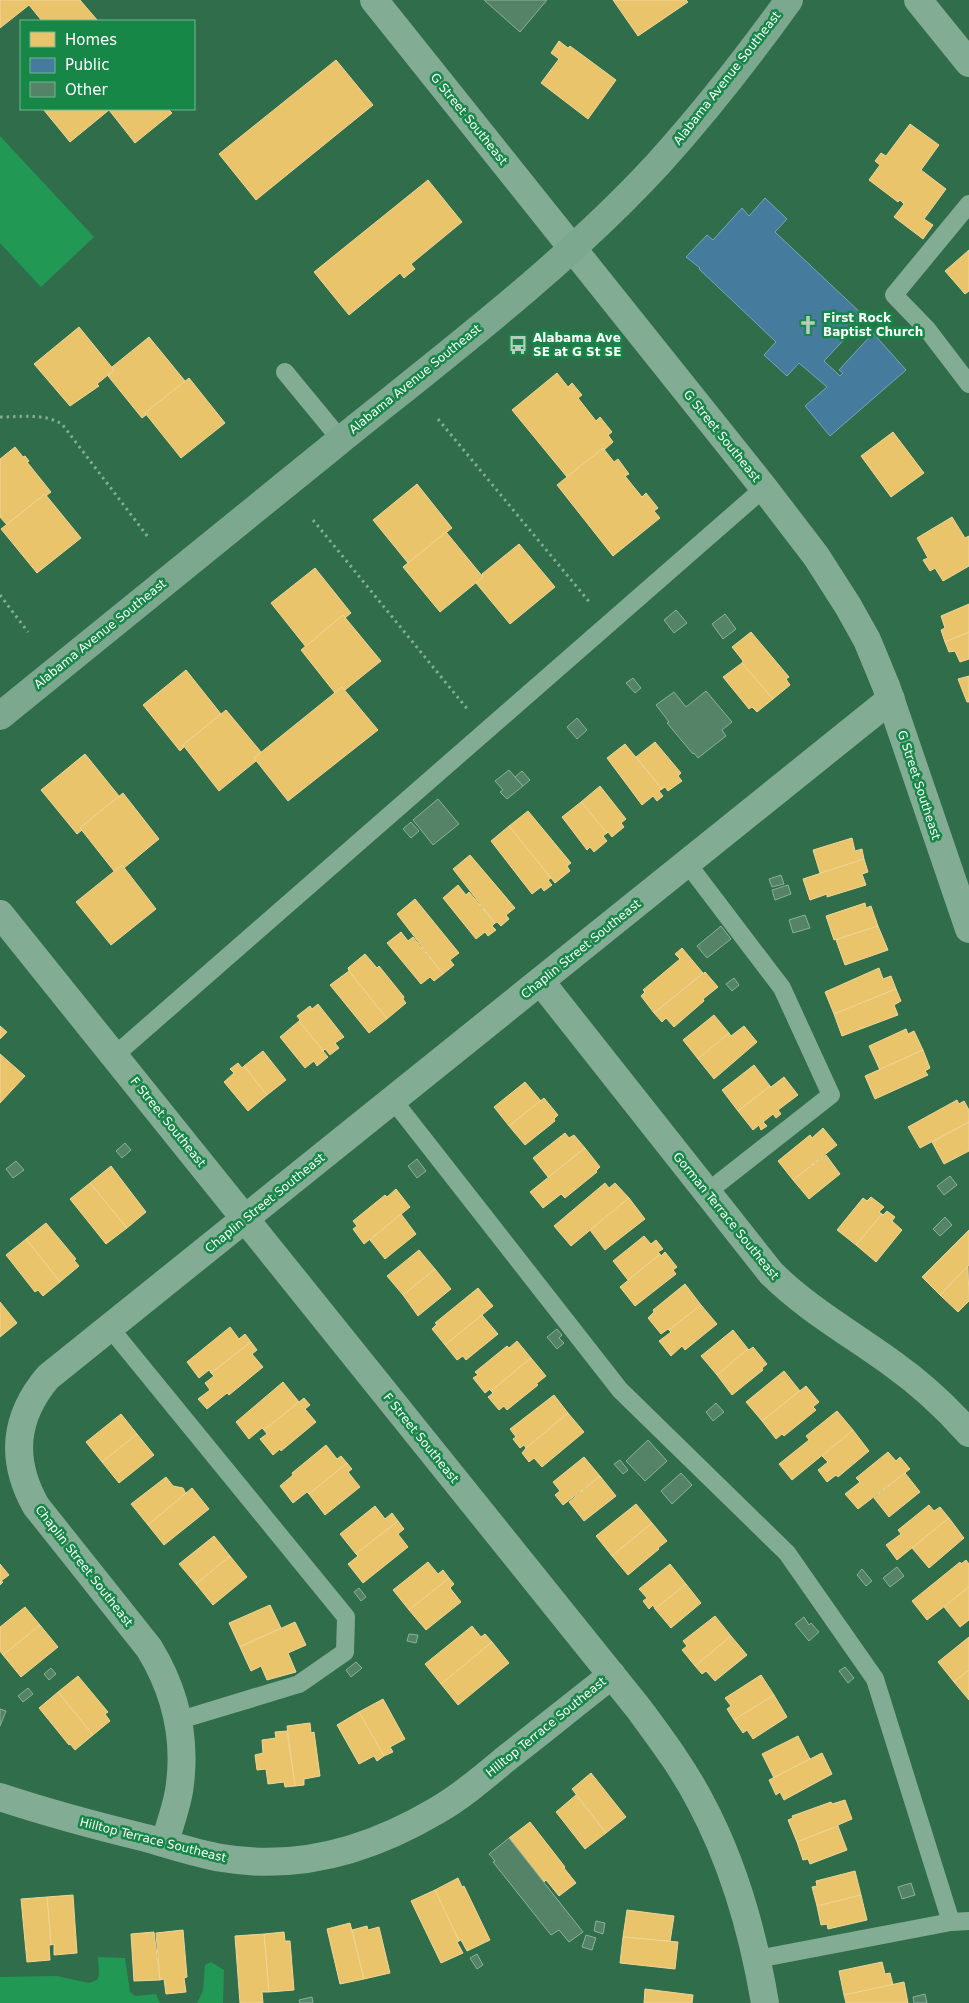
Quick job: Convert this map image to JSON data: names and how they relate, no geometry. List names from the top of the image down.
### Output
{
  "streets": {
    "street": [
      "Alabama Avenue Southeast",
      "G Street Southeast",
      "Chaplin Street Southeast",
      "F Street Southeast",
      "Gorman Terrace Southeast",
      "Hilltop Terrace Southeast"
    ]
  },
  "crossings": [
    ["Alabama Avenue Southeast", "G Street Southeast"],
    ["G Street Southeast", "Chaplin Street Southeast"],
    ["Chaplin Street Southeast", "F Street Southeast"],
    ["Chaplin Street Southeast", "Gorman Terrace Southeast"],
    ["Chaplin Street Southeast", "Hilltop Terrace Southeast"],
    ["F Street Southeast", "Hilltop Terrace Southeast"]
  ],
  "places": {
    "church": ["First Rock Baptist Church"],
    "bus stop": ["Alabama Ave SE at G St SE"]
  },
  "legend": ["Homes", "Public", "Other"]
}
